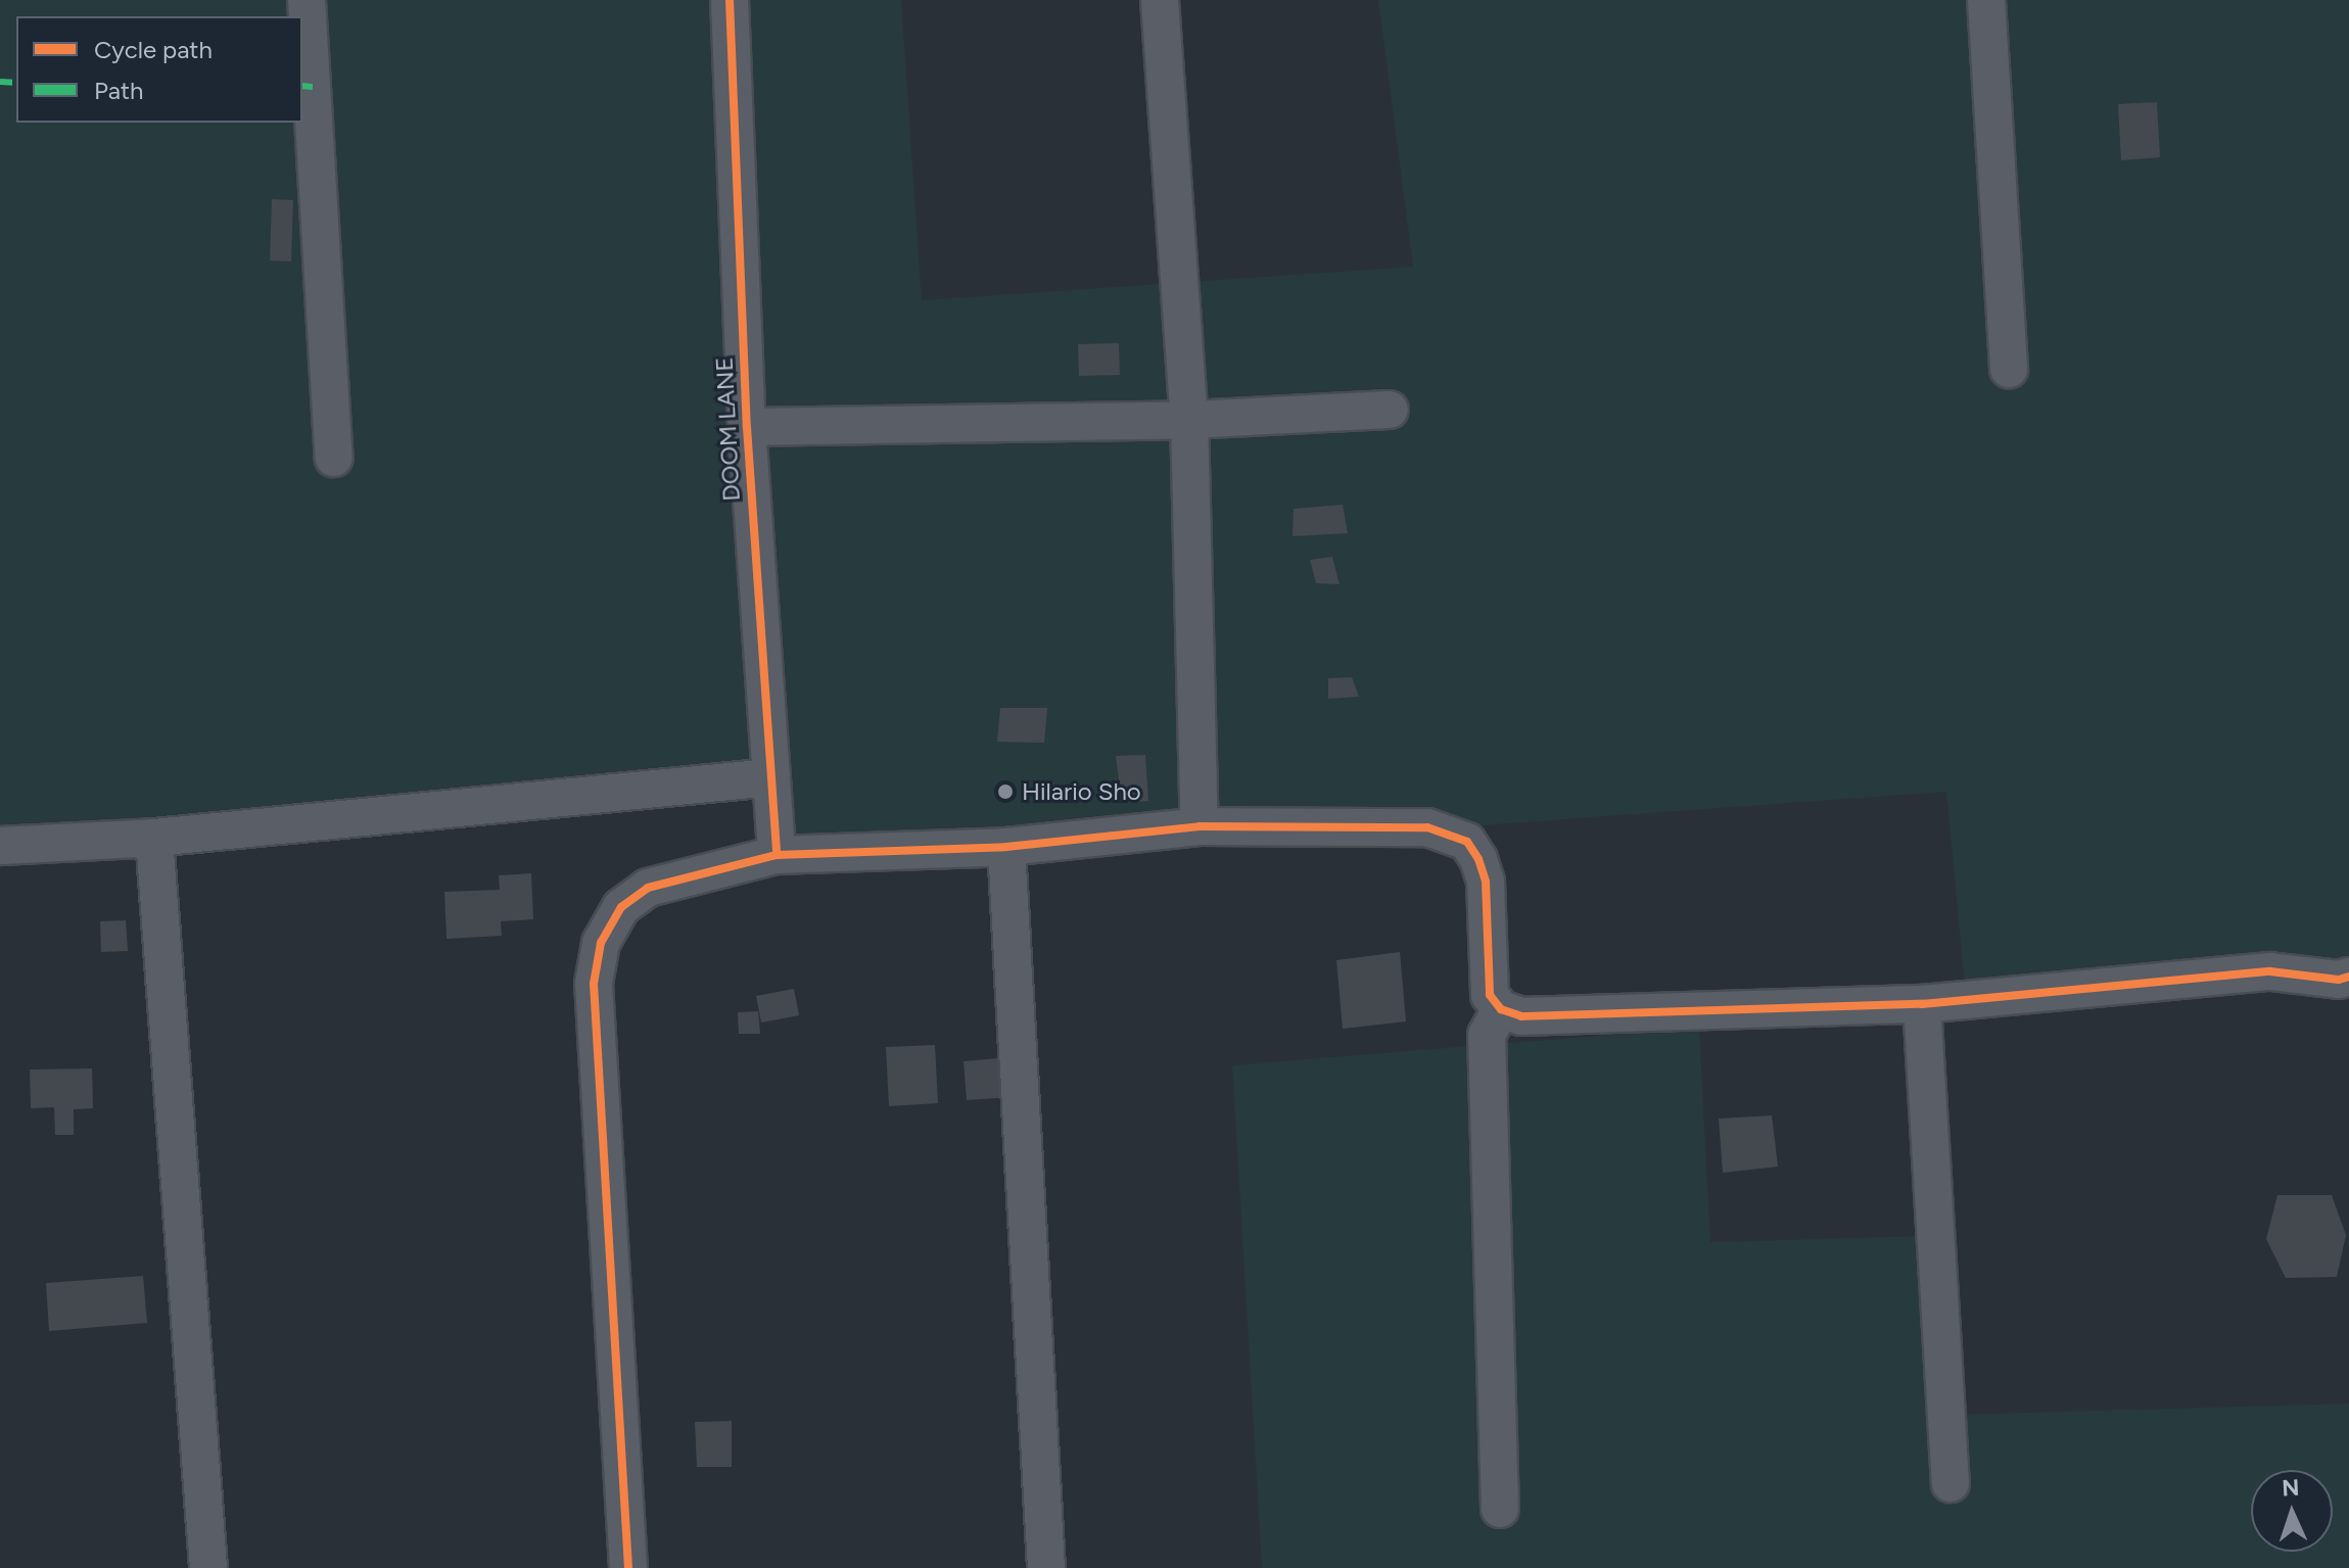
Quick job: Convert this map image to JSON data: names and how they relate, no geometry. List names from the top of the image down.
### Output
{
  "streets": {
    "street": ["DOOM LANE"]
  },
  "places": ["Hilario Sho"],
  "legend": ["Cycle path", "Path"],
  "north": "top"
}
